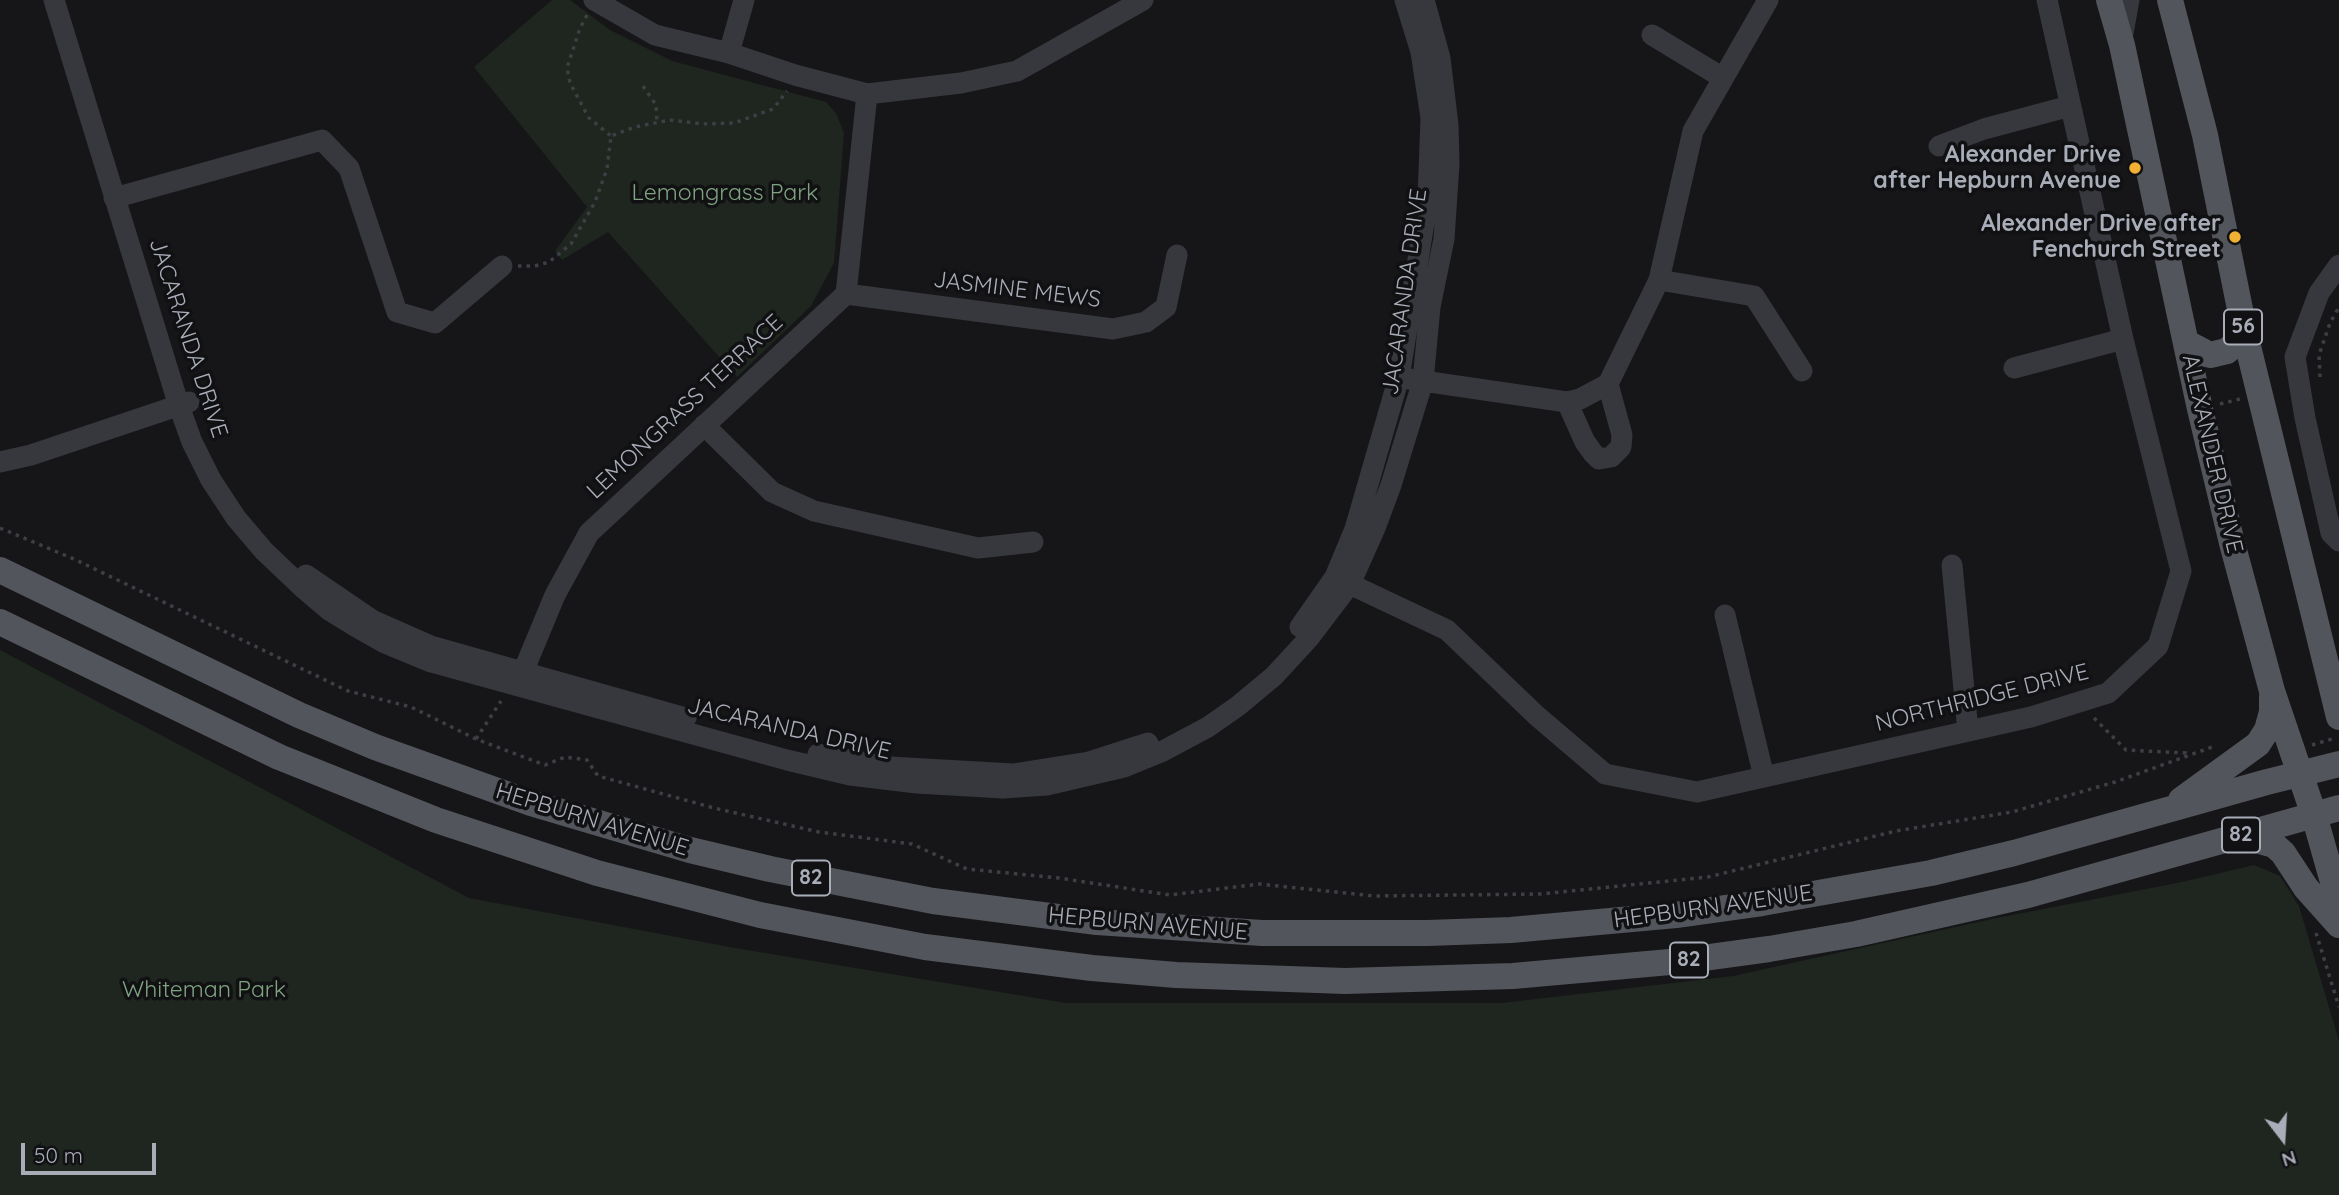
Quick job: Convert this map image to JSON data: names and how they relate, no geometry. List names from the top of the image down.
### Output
{
  "streets": {
    "main road": [
      "56",
      "ALEXANDER DRIVE",
      "HEPBURN AVENUE",
      "82"
    ],
    "street": [
      "JASMINE MEWS",
      "JACARANDA DRIVE",
      "LEMONGRASS TERRACE",
      "NORTHRIDGE DRIVE"
    ]
  },
  "crossings": [
    ["JASMINE MEWS", "LEMONGRASS TERRACE"],
    ["JACARANDA DRIVE", "LEMONGRASS TERRACE"],
    ["JACARANDA DRIVE", "NORTHRIDGE DRIVE"],
    ["ALEXANDER DRIVE", "HEPBURN AVENUE"]
  ],
  "parks": ["Lemongrass Park", "Whiteman Park"],
  "places": ["Alexander Drive after Hepburn Avenue", "Alexander Drive after Fenchurch Street"],
  "scale_bar": "50 m",
  "north": "bottom"
}
